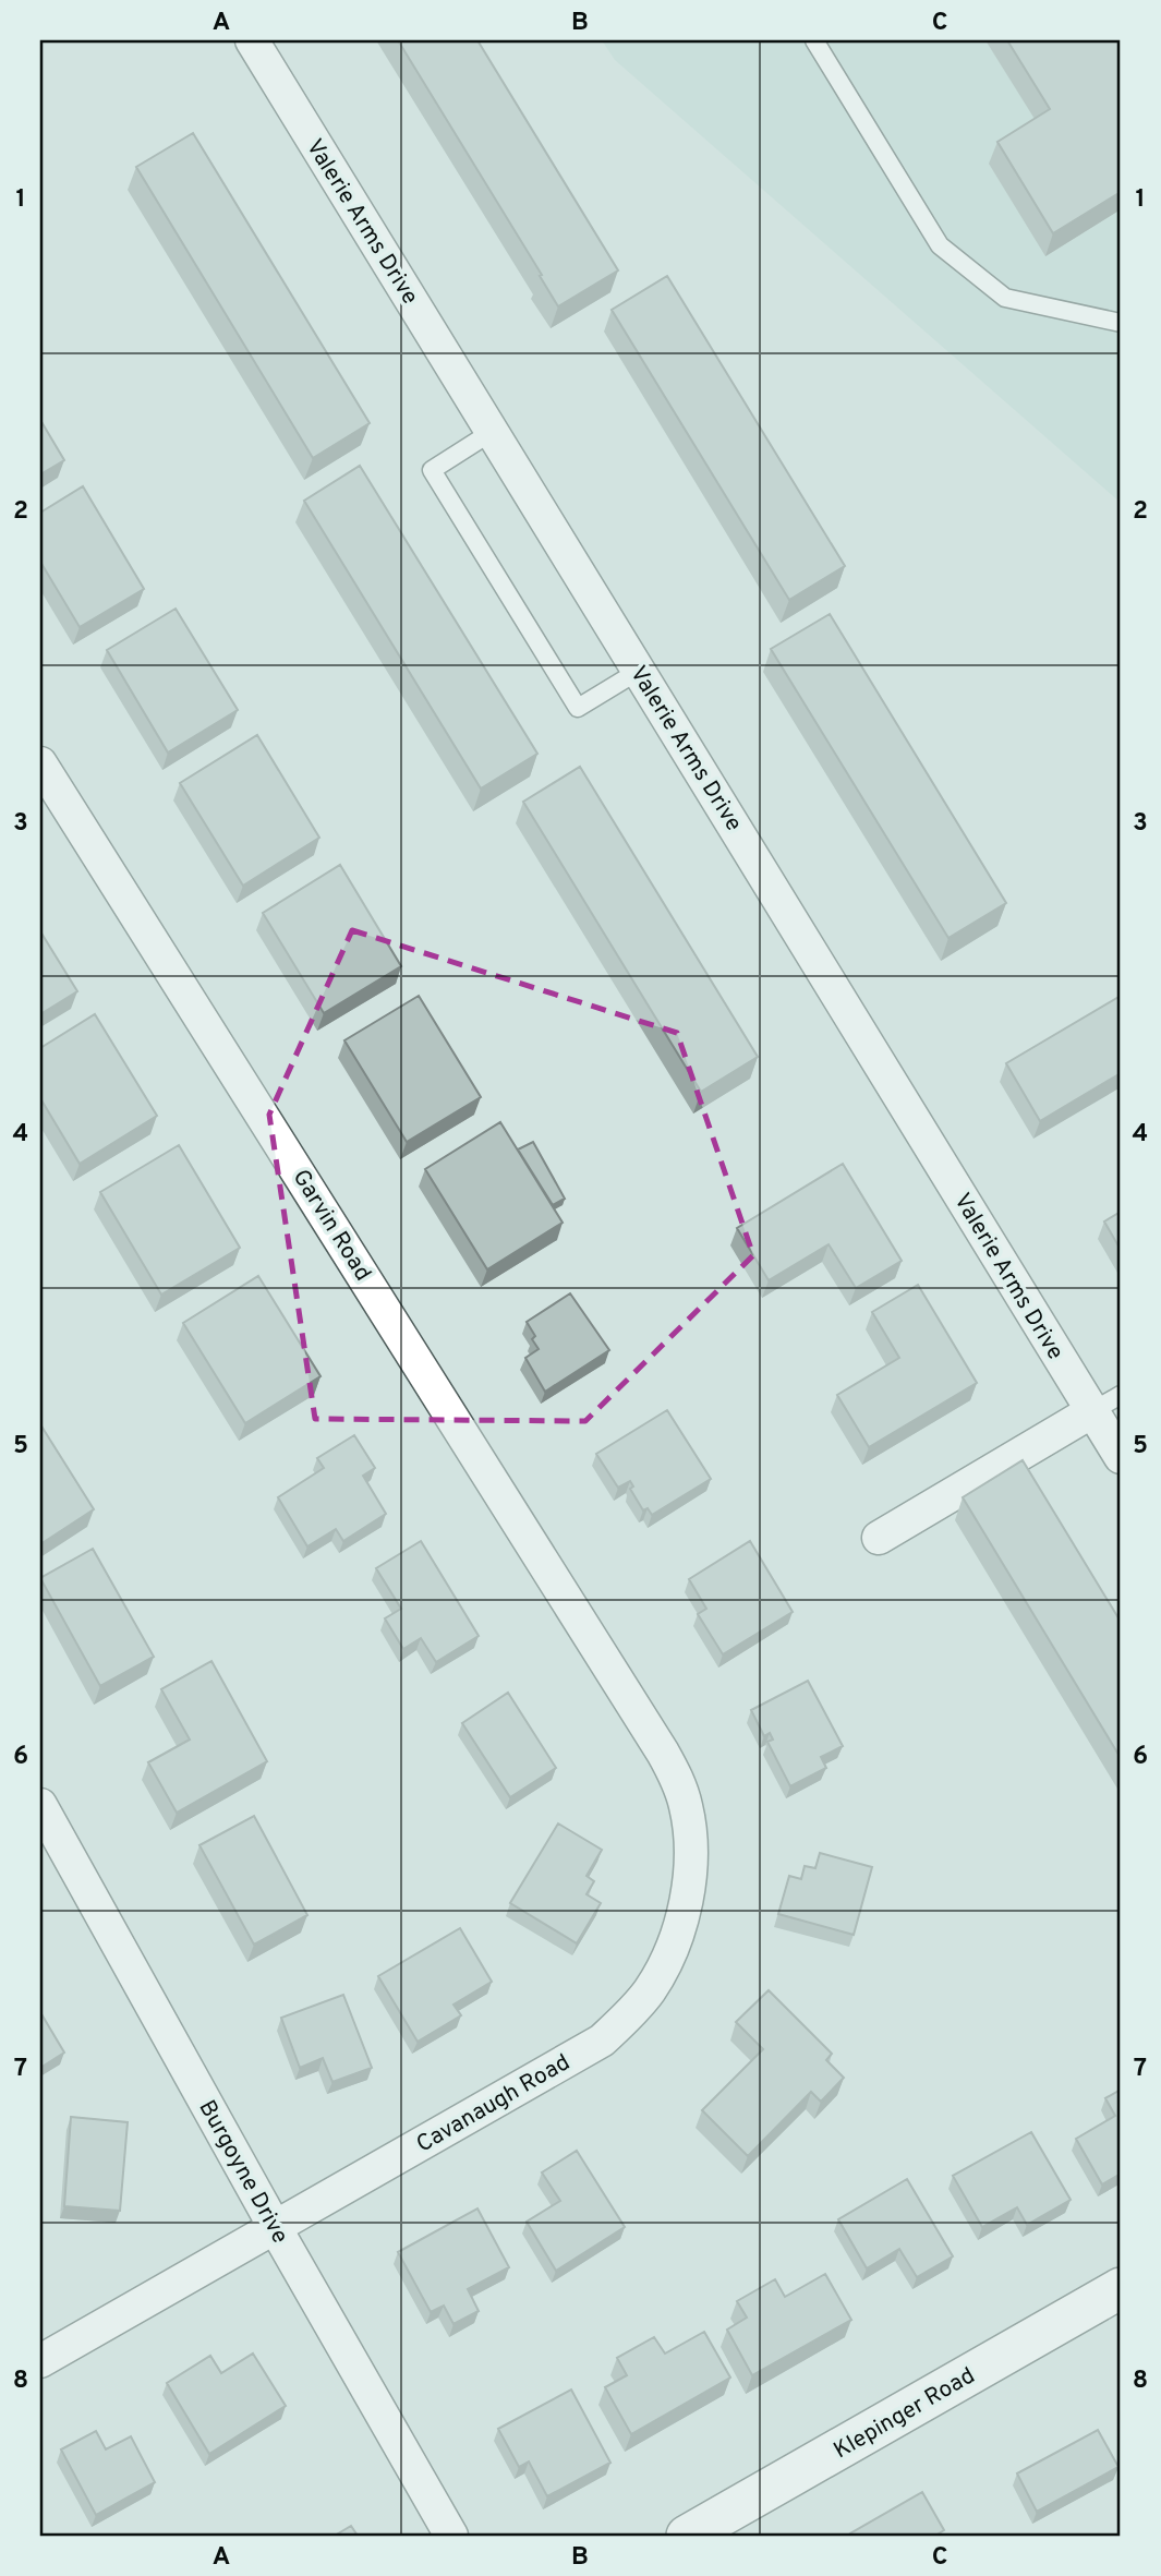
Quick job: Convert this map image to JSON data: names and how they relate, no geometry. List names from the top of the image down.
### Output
{
  "streets": {
    "street": [
      "Valerie Arms Drive",
      "Garvin Road",
      "Cavanaugh Road",
      "Burgoyne Drive",
      "Klepinger Road"
    ]
  },
  "crossings": [
    ["Garvin Road", "Cavanaugh Road"],
    ["Cavanaugh Road", "Burgoyne Drive"]
  ],
  "grid": {
    "columns": ["A", "B", "C"],
    "rows": [
      "1",
      "2",
      "3",
      "4",
      "5",
      "6",
      "7",
      "8"
    ]
  }
}
